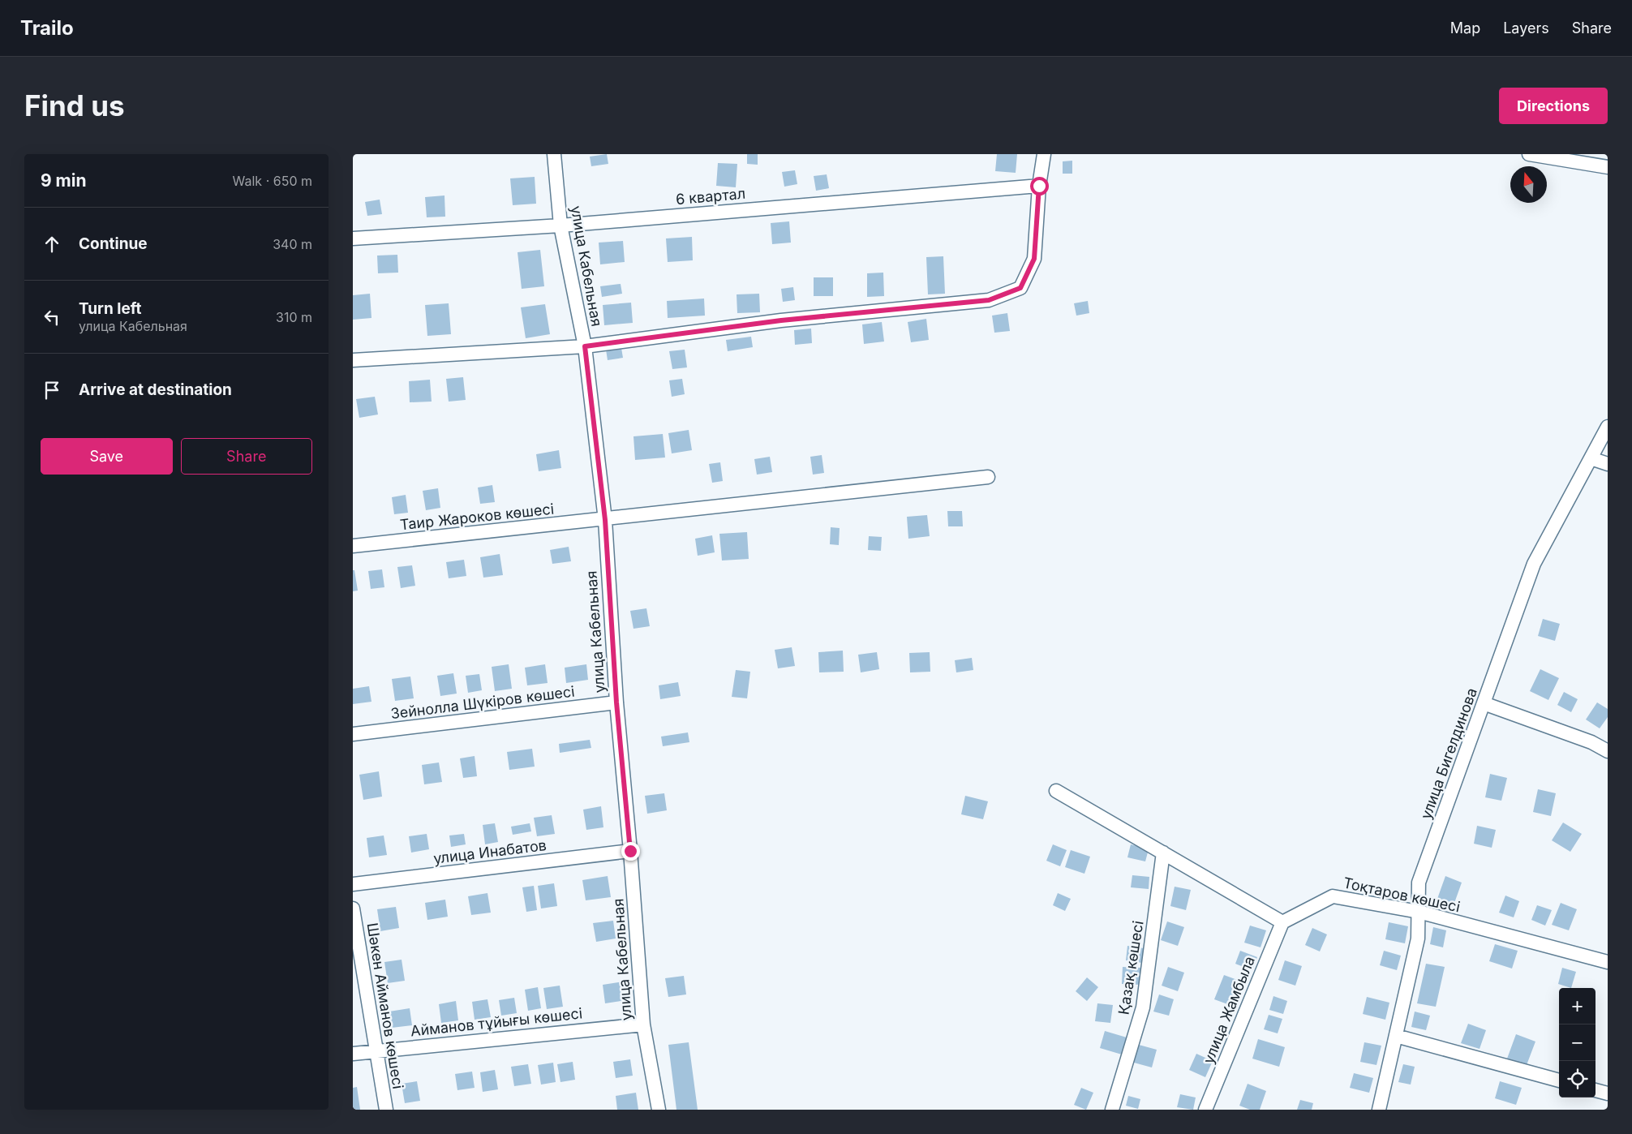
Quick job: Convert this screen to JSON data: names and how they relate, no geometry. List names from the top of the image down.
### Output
{
  "streets": {
    "street": [
      "6 квартал",
      "улица Кабельная",
      "Таир Жароков көшесі",
      "Зейнолла Шүкіров көшесі",
      "улица Бигелдинова",
      "улица Инабатов",
      "Тоқтаров көшесі",
      "Қазақ көшесі",
      "Шәкен Айманов көшесі",
      "улица Жамбыла",
      "Айманов тұйығы көшесі"
    ]
  },
  "crossings": [
    ["6 квартал", "улица Кабельная"],
    ["улица Кабельная", "Таир Жароков көшесі"],
    ["улица Кабельная", "Зейнолла Шүкіров көшесі"],
    ["улица Кабельная", "улица Инабатов"],
    ["улица Кабельная", "Айманов тұйығы көшесі"],
    ["улица Бигелдинова", "Тоқтаров көшесі"],
    ["Тоқтаров көшесі", "улица Жамбыла"],
    ["Шәкен Айманов көшесі", "Айманов тұйығы көшесі"]
  ],
  "north": "top",
  "page": {
    "header": "Trailo",
    "nav": ["Map", "Layers", "Share"],
    "buttons": [
      "Directions",
      ["Save", "Share"]
    ],
    "title": "Find us",
    "heading": ["9 min", "Walk · 650 m"],
    "list": [
      ["Continue", "340 m"],
      ["Turn left", "улица Кабельная", "310 m"],
      "Arrive at destination"
    ],
    "map_buttons": ["+", "−"]
  }
}
